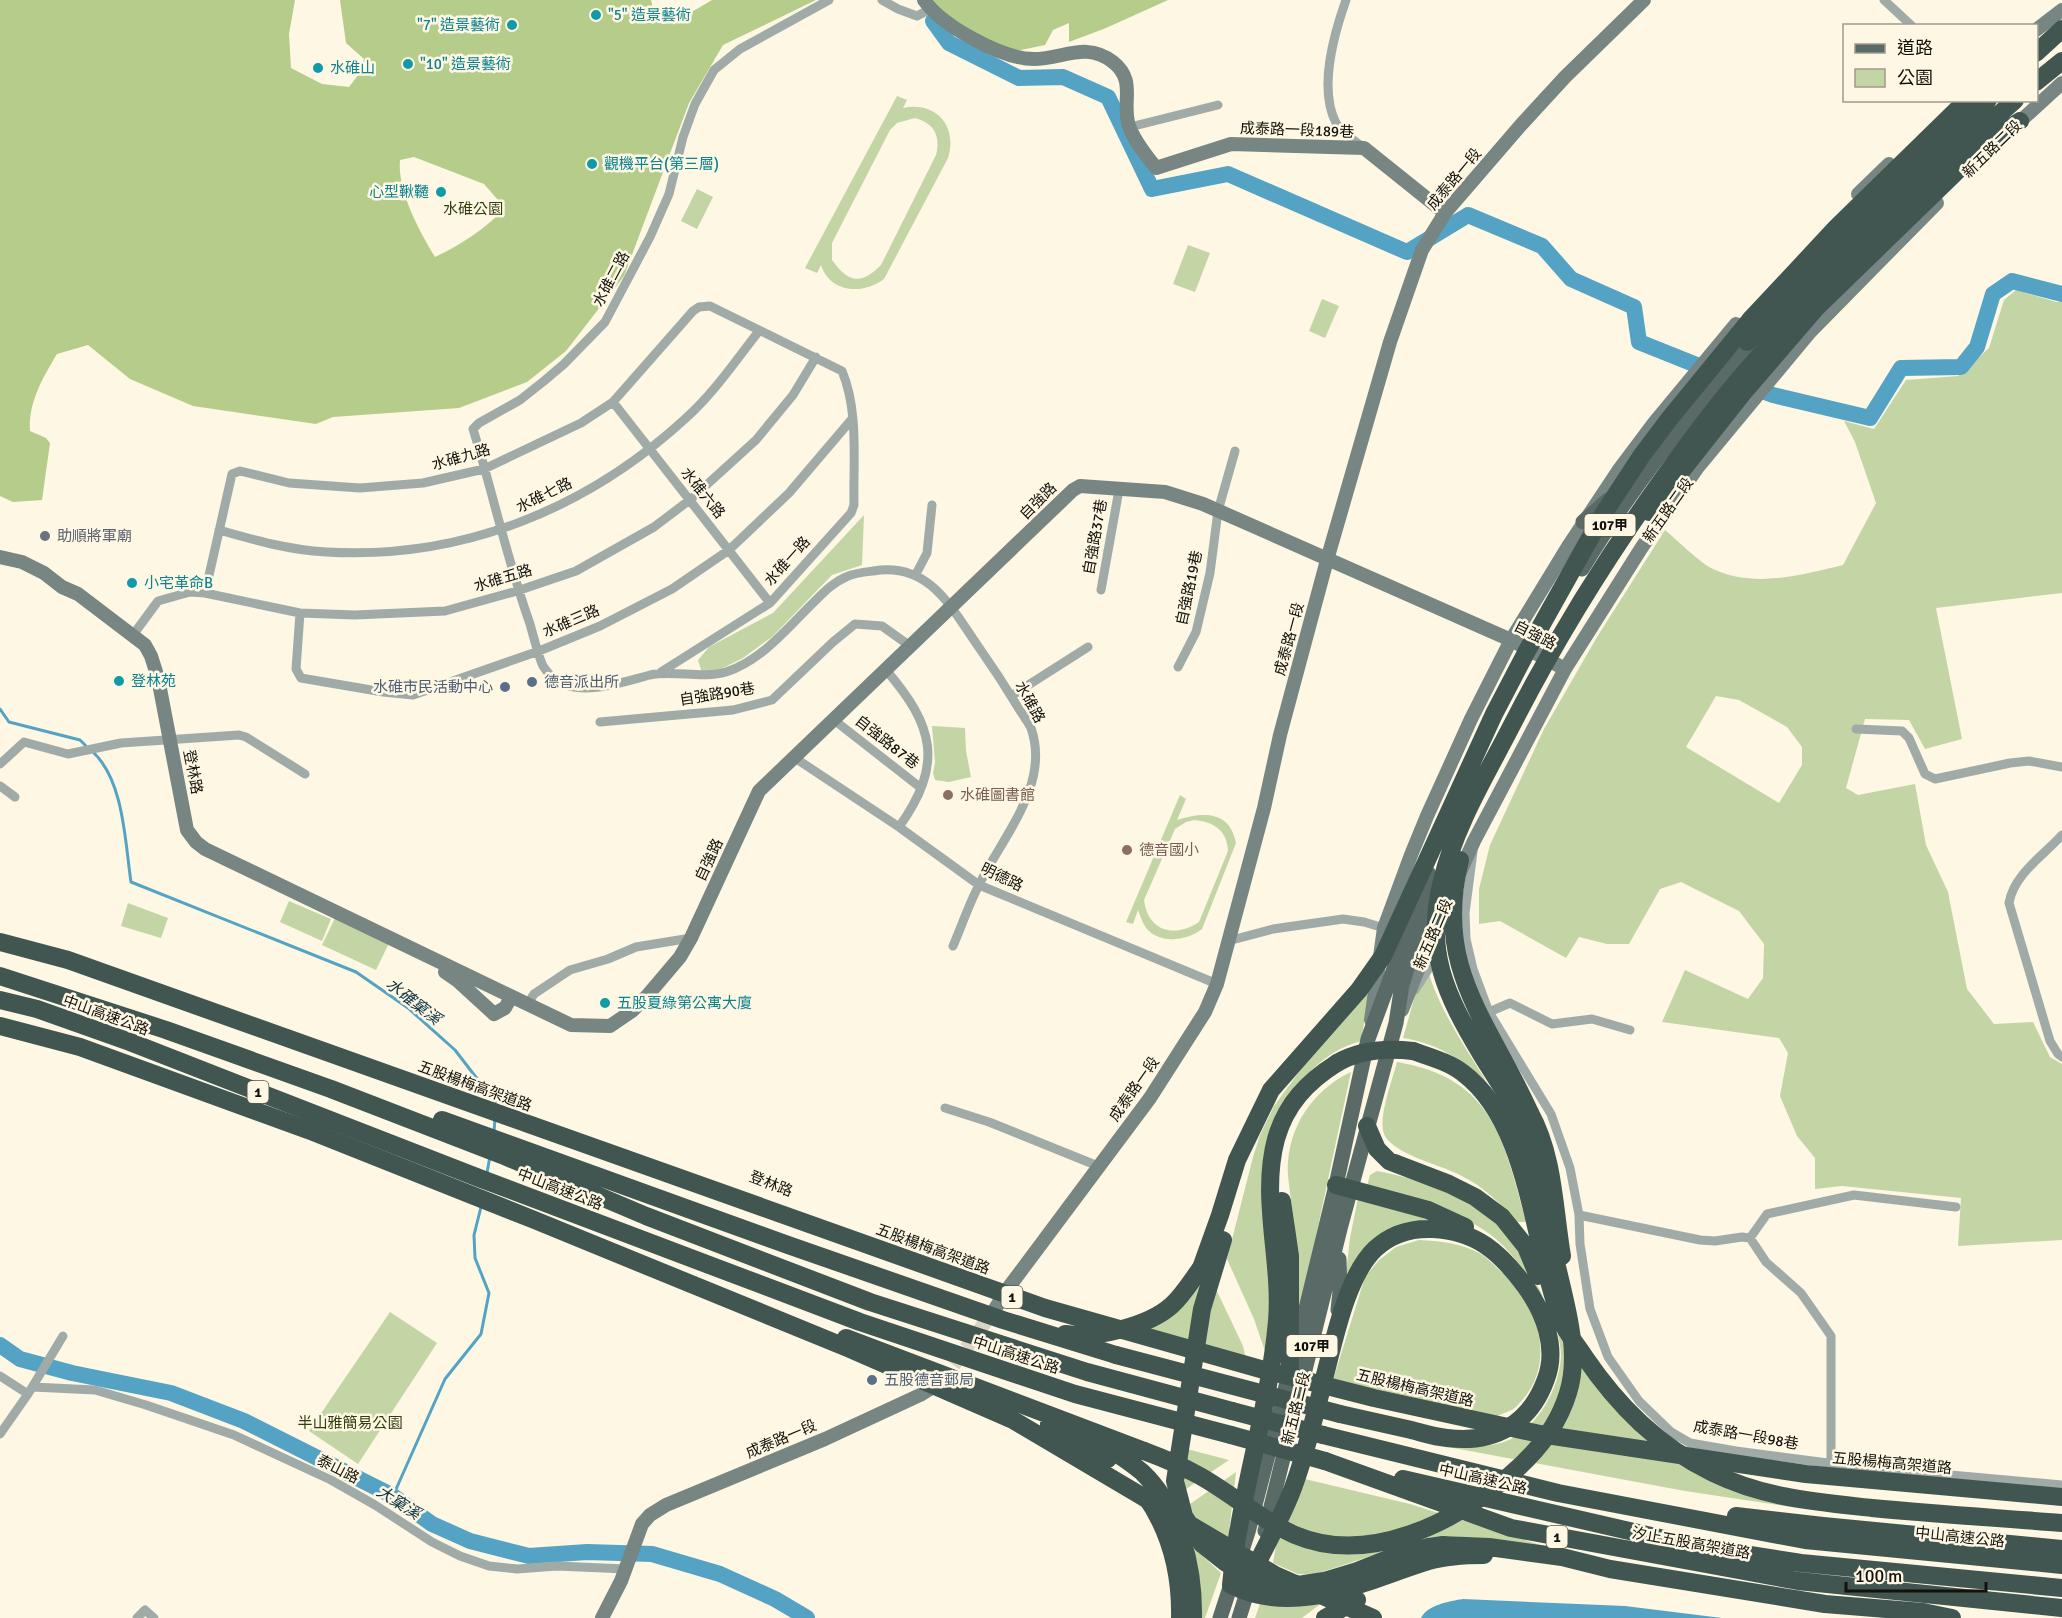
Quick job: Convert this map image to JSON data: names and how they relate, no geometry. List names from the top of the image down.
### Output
{
  "streets": {
    "highway": [
      "中山高速公路",
      "五股楊梅高架道路",
      "1",
      "汐止五股高架道路"
    ],
    "main road": [
      "成泰路一段189巷",
      "新五路二段",
      "成泰路一段",
      "自強路",
      "107甲",
      "登林路"
    ],
    "street": [
      "水碓二路",
      "水碓九路",
      "水碓六路",
      "水碓七路",
      "自強路37巷",
      "水碓一路",
      "水碓五路",
      "自強路19巷",
      "水碓三路",
      "自強路90巷",
      "水碓路",
      "自強路87巷",
      "明德路",
      "成泰路一段98巷",
      "泰山路"
    ]
  },
  "crossings": [
    ["成泰路一段189巷", "成泰路一段"],
    ["新五路二段", "自強路"],
    ["新五路二段", "成泰路一段98巷"],
    ["成泰路一段", "自強路"],
    ["成泰路一段", "登林路"],
    ["成泰路一段", "明德路"],
    ["成泰路一段", "泰山路"],
    ["水碓二路", "水碓九路"],
    ["水碓二路", "水碓七路"],
    ["水碓二路", "水碓一路"],
    ["水碓二路", "水碓五路"],
    ["水碓二路", "水碓三路"],
    ["水碓九路", "水碓六路"],
    ["水碓九路", "水碓七路"],
    ["水碓九路", "水碓五路"],
    ["水碓六路", "水碓七路"],
    ["水碓六路", "水碓一路"],
    ["水碓六路", "水碓五路"],
    ["水碓六路", "水碓三路"],
    ["自強路", "自強路37巷"],
    ["自強路", "自強路19巷"],
    ["自強路", "自強路90巷"],
    ["自強路", "水碓路"],
    ["自強路", "自強路87巷"],
    ["自強路", "登林路"],
    ["自強路", "明德路"],
    ["水碓一路", "水碓五路"],
    ["水碓一路", "水碓三路"],
    ["水碓五路", "水碓三路"],
    ["水碓五路", "登林路"],
    ["水碓路", "明德路"],
    ["中山高速公路", "汐止五股高架道路"],
    ["五股楊梅高架道路", "成泰路一段98巷"]
  ],
  "water": ["水確窠溪", "大窠溪"],
  "parks": ["水碓公園", "半山雅簡易公園"],
  "places": [
    "\"5\" 造景藝術",
    "\"7\" 造景藝術",
    "\"10\" 造景藝術",
    "水碓山",
    "觀機平台(第三層)",
    "心型鞦韆",
    "助順將軍廟",
    "小宅革命B",
    "登林苑",
    "德音派出所",
    "水碓市民活動中心",
    "水碓圖書館",
    "德音國小",
    "五股夏綠第公寓大廈",
    "五股德音郵局"
  ],
  "legend": ["道路", "公園"],
  "scale_bar": "100 m"
}
